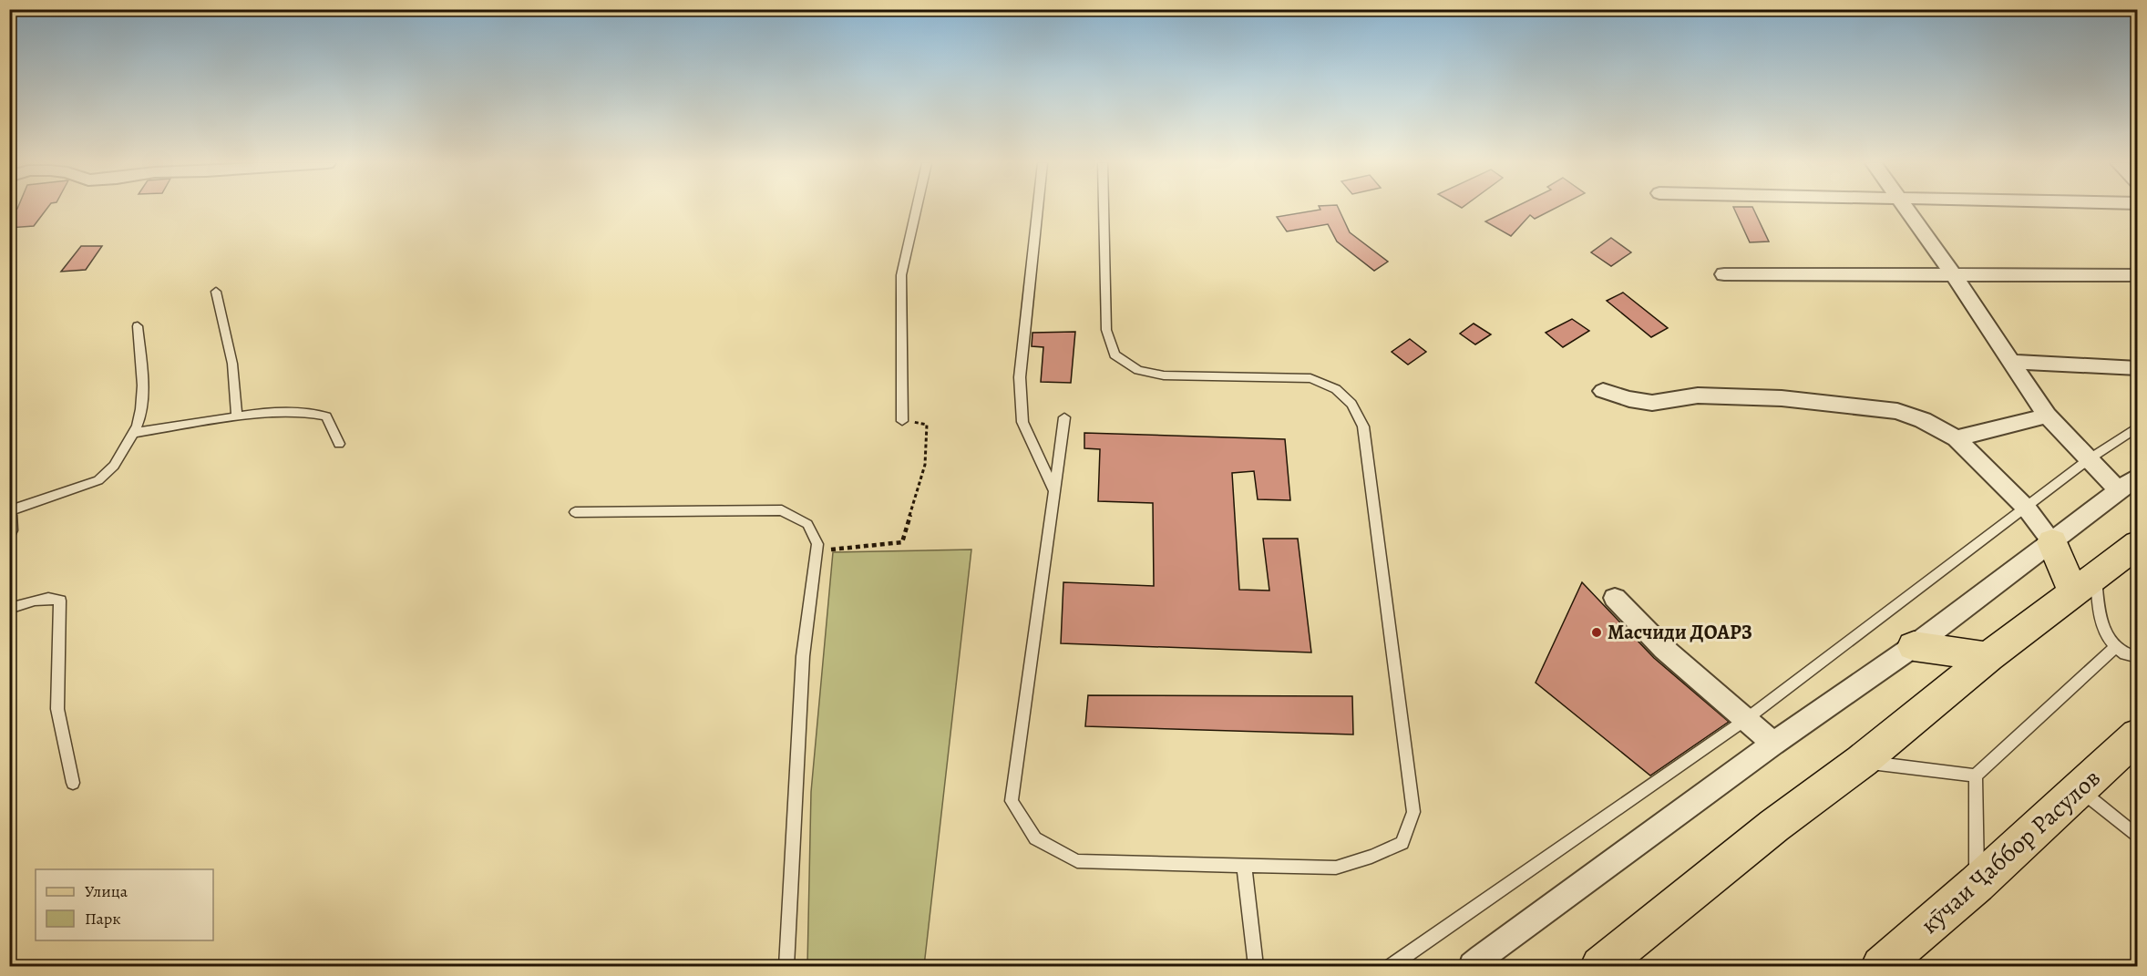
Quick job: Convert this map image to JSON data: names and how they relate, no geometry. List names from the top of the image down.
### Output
{
  "streets": {
    "main road": ["кӯчаи Ҷаббор Расулов"]
  },
  "places": ["Масчиди ДОАРЗ"],
  "legend": ["Улица", "Парк"]
}
